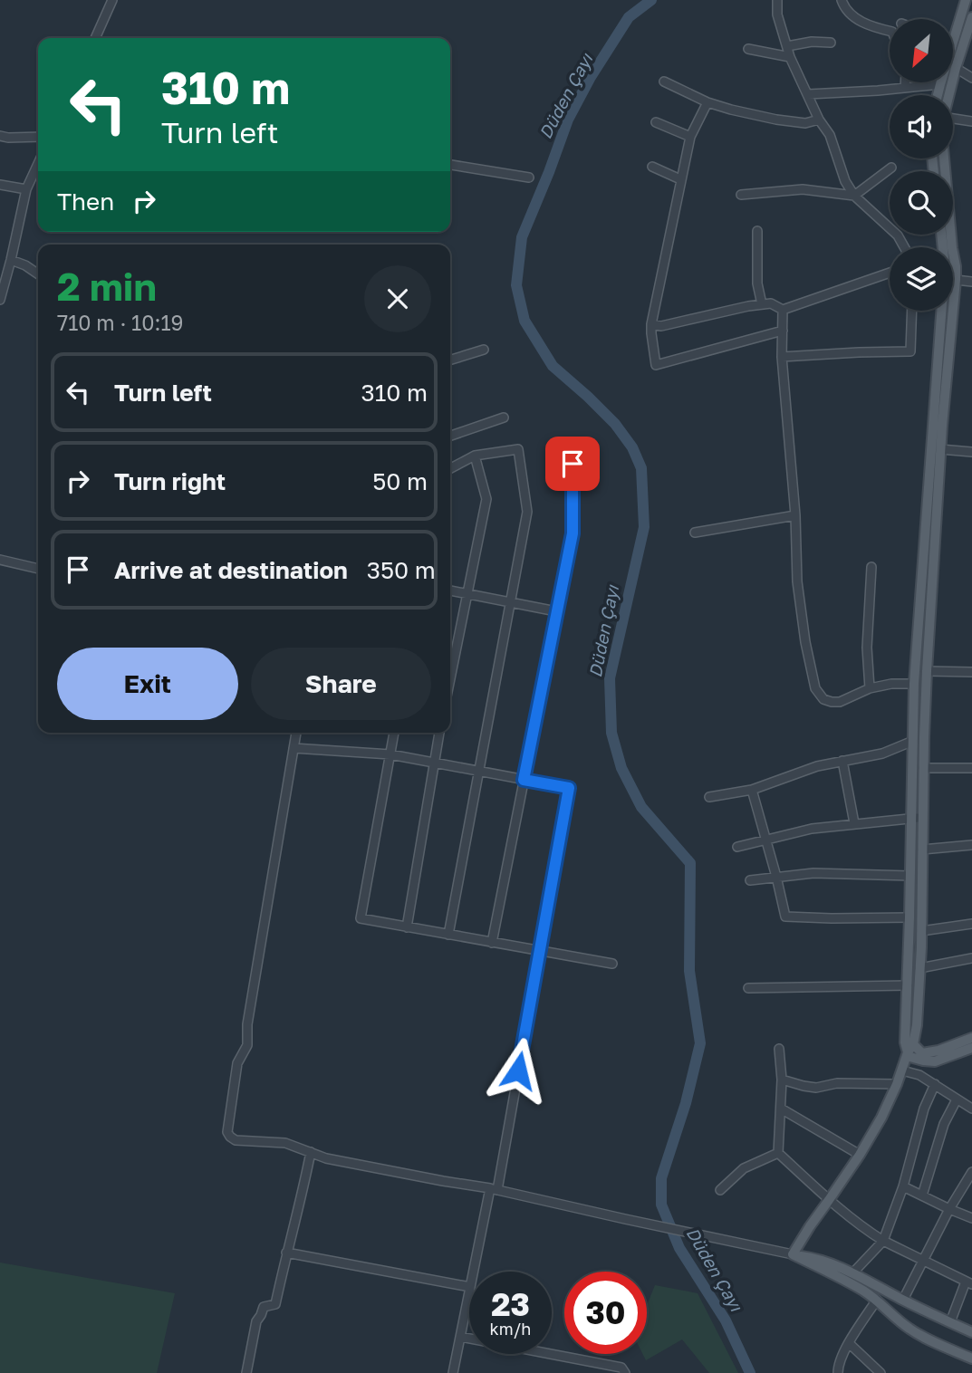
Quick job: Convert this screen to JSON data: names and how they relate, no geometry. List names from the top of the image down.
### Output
{
  "water": ["Düden Çayı"],
  "north": "bottom left",
  "page": {
    "turn": ["310 m", "Turn left"],
    "then": "Then",
    "heading": ["2 min", "710 m · 10:19"],
    "list": [
      {
        "name": "Turn left",
        "value": "310 m"
      },
      {
        "name": "Turn right",
        "value": "50 m"
      },
      {
        "name": "Arrive at destination",
        "value": "350 m"
      }
    ],
    "buttons": ["Exit", "Share"],
    "speed": "23 km/h",
    "limit": "30"
  }
}
